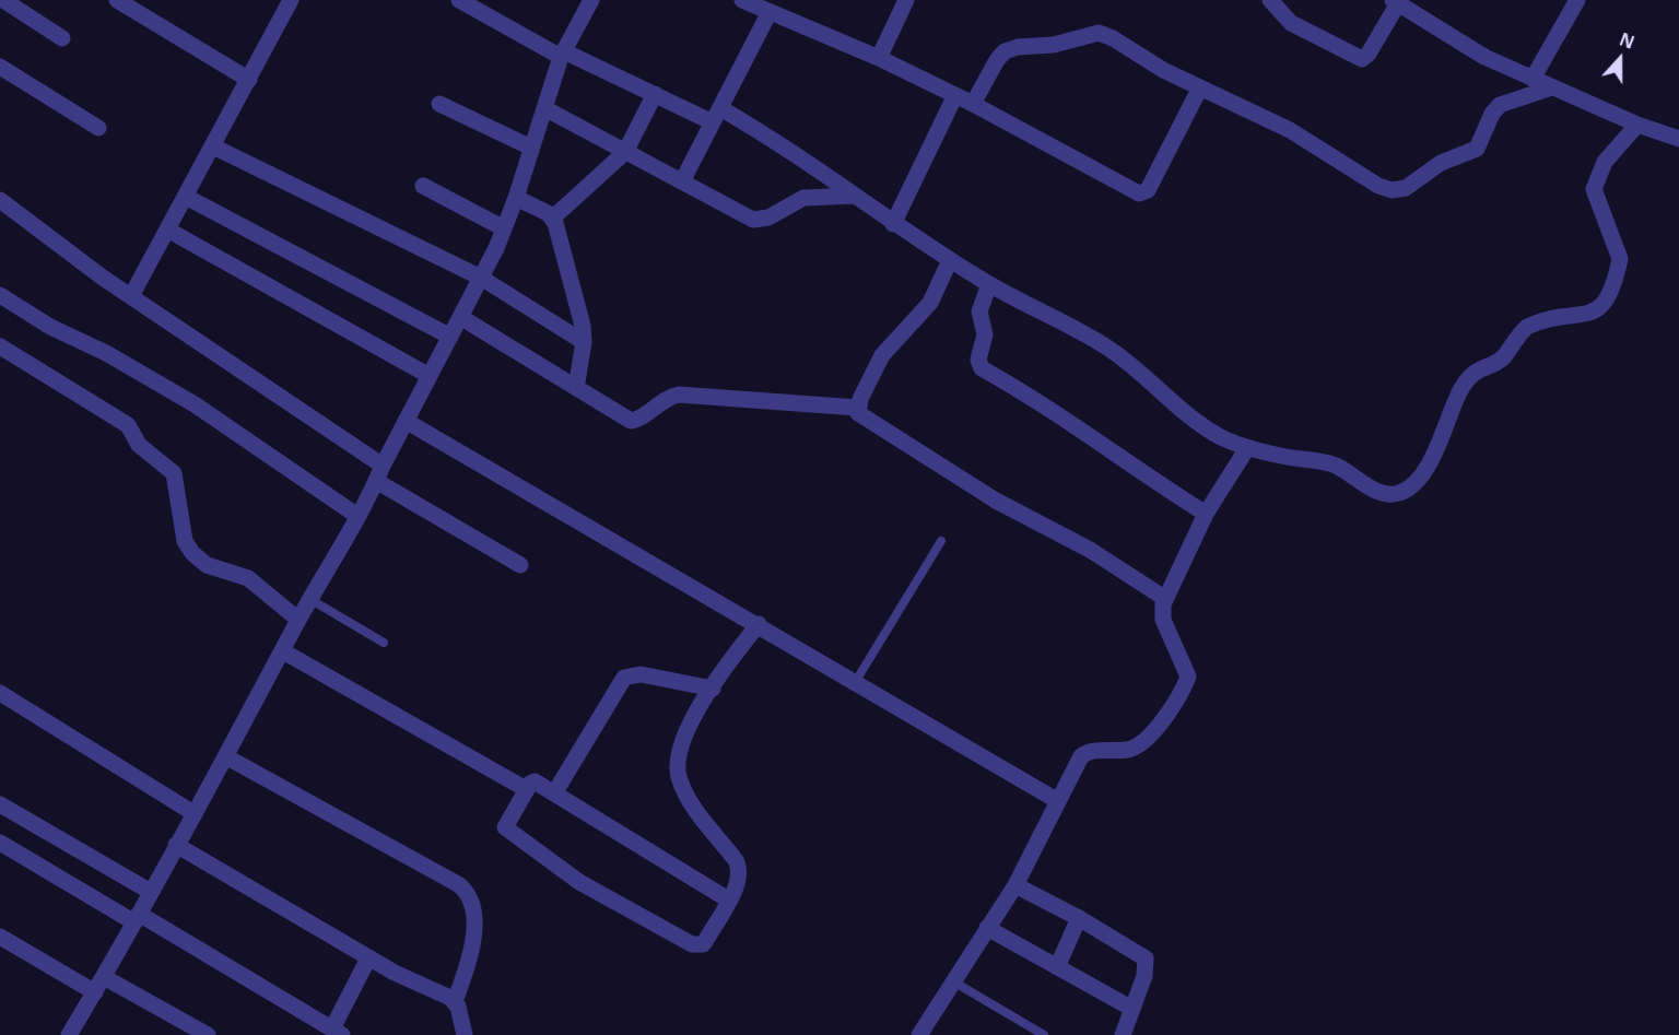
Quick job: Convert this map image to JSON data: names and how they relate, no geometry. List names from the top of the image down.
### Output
{
  "north": "top"
}
